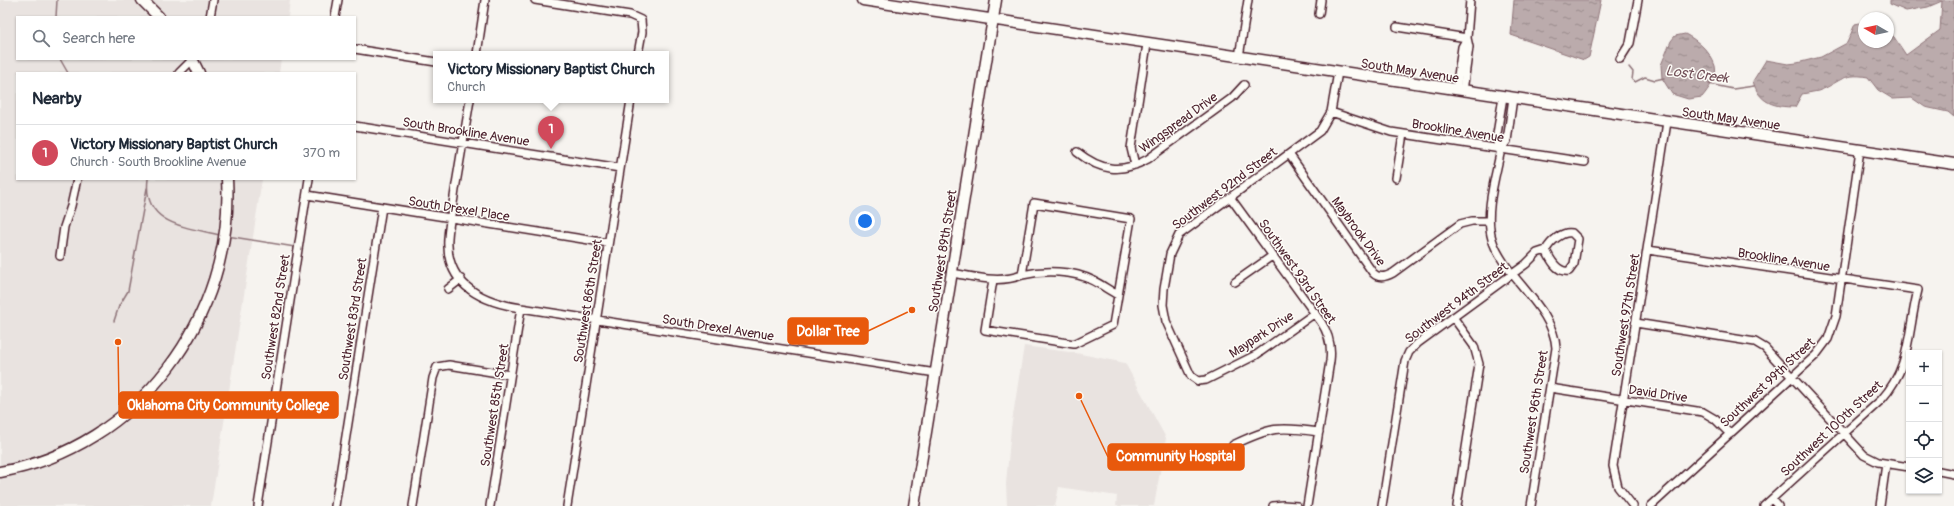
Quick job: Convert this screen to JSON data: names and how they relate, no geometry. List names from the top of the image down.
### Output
{
  "streets": {
    "main road": ["South May Avenue", "Southwest 89th Street"],
    "street": [
      "Wingspread Drive",
      "Brookline Avenue",
      "South Brookline Avenue",
      "Southwest 92nd Street",
      "South Drexel Place",
      "Maybrook Drive",
      "Southwest 93rd Street",
      "Southwest 86th Street",
      "Southwest 94th Street",
      "Southwest 97th Street",
      "Southwest 82nd Street",
      "Southwest 83rd Street",
      "South Drexel Avenue",
      "Maypark Drive",
      "Southwest 99th Street",
      "David Drive",
      "Southwest 85th Street",
      "Southwest 96th Street",
      "Southwest 100th Street"
    ]
  },
  "crossings": [
    ["South May Avenue", "Southwest 92nd Street"],
    ["South May Avenue", "Southwest 89th Street"],
    ["South May Avenue", "Southwest 97th Street"],
    ["South May Avenue", "Southwest 99th Street"],
    ["South May Avenue", "Southwest 96th Street"],
    ["Brookline Avenue", "Southwest 92nd Street"],
    ["Brookline Avenue", "Southwest 97th Street"],
    ["Brookline Avenue", "Southwest 99th Street"],
    ["Brookline Avenue", "Southwest 96th Street"],
    ["Brookline Avenue", "Southwest 100th Street"],
    ["South Brookline Avenue", "Southwest 86th Street"],
    ["South Brookline Avenue", "South Drexel Avenue"],
    ["Southwest 92nd Street", "Maybrook Drive"],
    ["Southwest 92nd Street", "Southwest 93rd Street"],
    ["Southwest 92nd Street", "Maypark Drive"],
    ["South Drexel Place", "Southwest 86th Street"],
    ["South Drexel Place", "Southwest 82nd Street"],
    ["South Drexel Place", "Southwest 83rd Street"],
    ["South Drexel Place", "South Drexel Avenue"],
    ["Maybrook Drive", "Southwest 96th Street"],
    ["Southwest 89th Street", "South Drexel Avenue"],
    ["Southwest 93rd Street", "Maypark Drive"],
    ["Southwest 86th Street", "South Drexel Avenue"],
    ["Southwest 94th Street", "Southwest 96th Street"],
    ["Southwest 97th Street", "David Drive"],
    ["South Drexel Avenue", "Southwest 85th Street"],
    ["Southwest 99th Street", "David Drive"],
    ["David Drive", "Southwest 96th Street"]
  ],
  "water": ["Lost Creek"],
  "places": ["Dollar Tree", "Oklahoma City Community College", "Community Hospital"],
  "north": "left",
  "page": {
    "search": "Search here",
    "popup": ["Victory Missionary Baptist Church", "Church"],
    "heading": "Nearby",
    "pins": "1",
    "list": [
      {
        "mark": "1",
        "name": "Victory Missionary Baptist Church",
        "note": "Church · South Brookline Avenue",
        "value": "370 m"
      }
    ],
    "map_buttons": ["+", "−"]
  }
}
